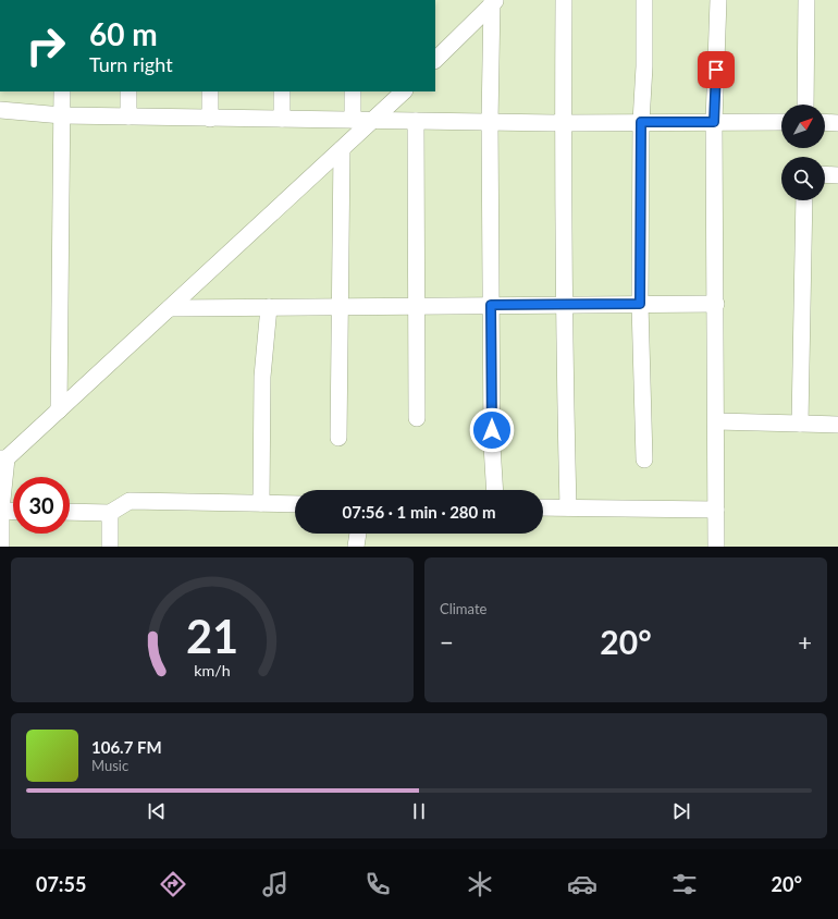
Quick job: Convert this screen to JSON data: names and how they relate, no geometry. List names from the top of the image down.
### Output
{
  "north": "top right",
  "page": {
    "turn": ["60 m", "Turn right"],
    "limit": "30",
    "trip": "07:56 · 1 min · 280 m",
    "tile": "Climate",
    "heat": ["−", "20°", "+"],
    "song": ["106.7 FM", "Music"],
    "tabs": ["07:55", "20°"],
    "gauge": ["21", "km/h"]
  }
}
